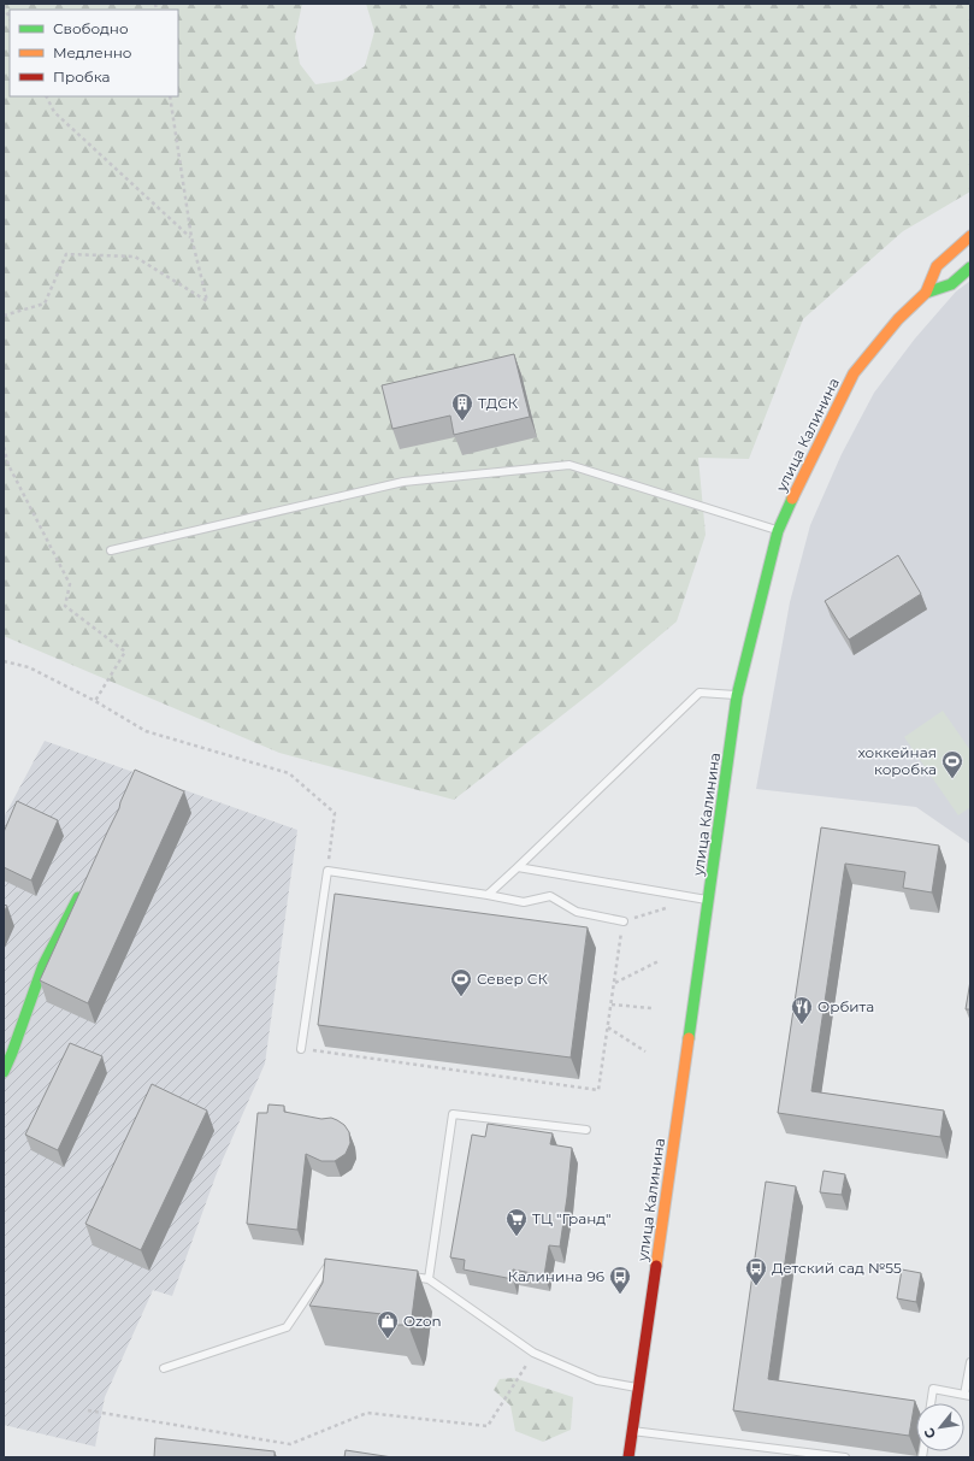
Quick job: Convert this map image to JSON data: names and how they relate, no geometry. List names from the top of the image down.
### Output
{
  "streets": {
    "main road": ["улица Калинина"]
  },
  "places": {
    "building": ["ТДСК"],
    "sports": ["хоккейная коробка", "Север СК"],
    "restaurant": ["Орбита"],
    "supermarket": ["ТЦ \"Гранд\""],
    "bus stop": ["Детский сад №55", "Калинина 96"],
    "shop": ["Ozon"]
  },
  "legend": ["Свободно", "Медленно", "Пробка"],
  "north": "bottom left"
}
